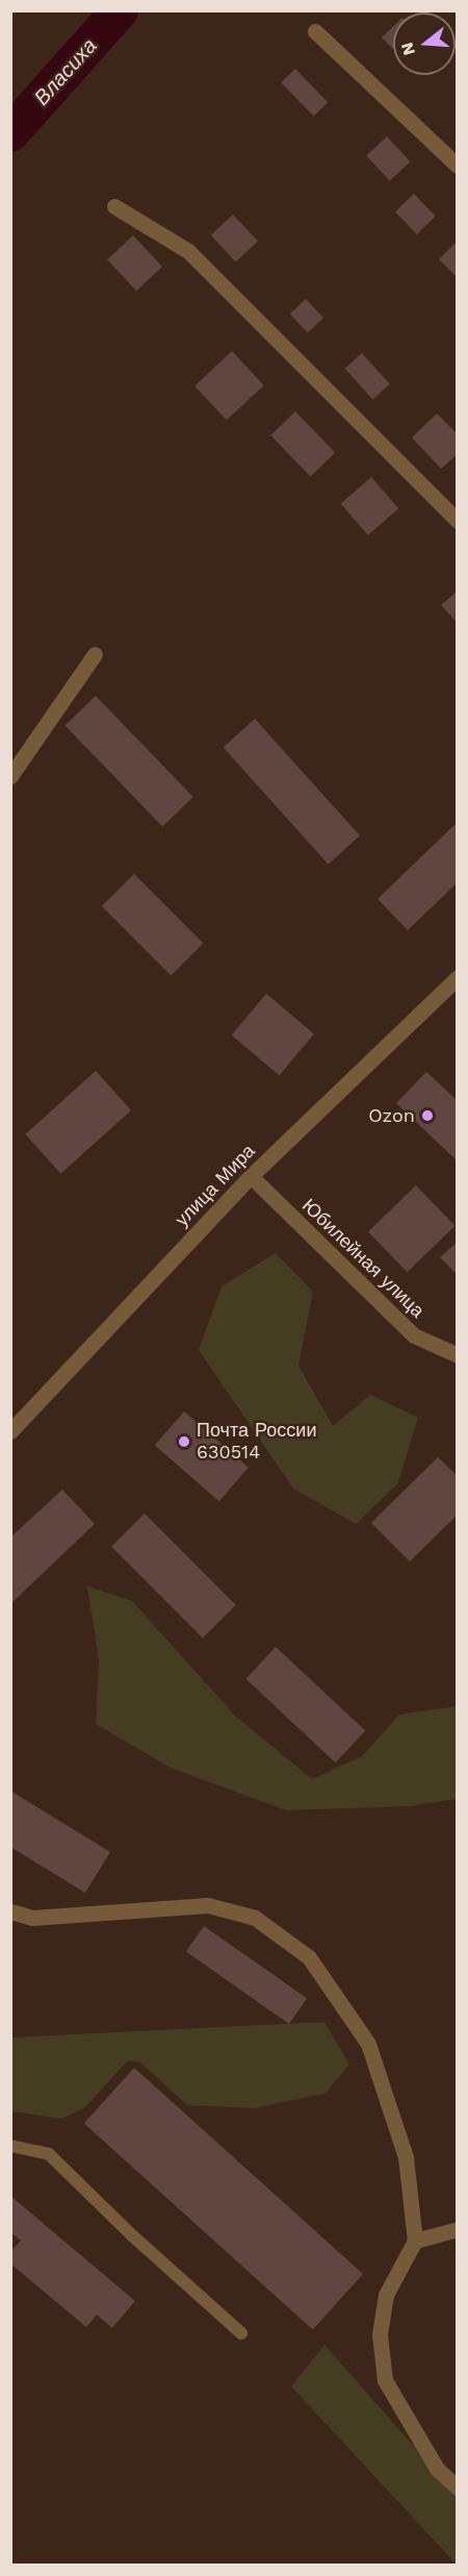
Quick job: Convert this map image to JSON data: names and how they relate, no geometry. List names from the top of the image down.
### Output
{
  "streets": {
    "street": ["улица Мира", "Юбилейная улица"]
  },
  "crossings": [
    ["улица Мира", "Юбилейная улица"]
  ],
  "water": ["Власиха"],
  "places": ["Ozon", "Почта России 630514"],
  "north": "left"
}
